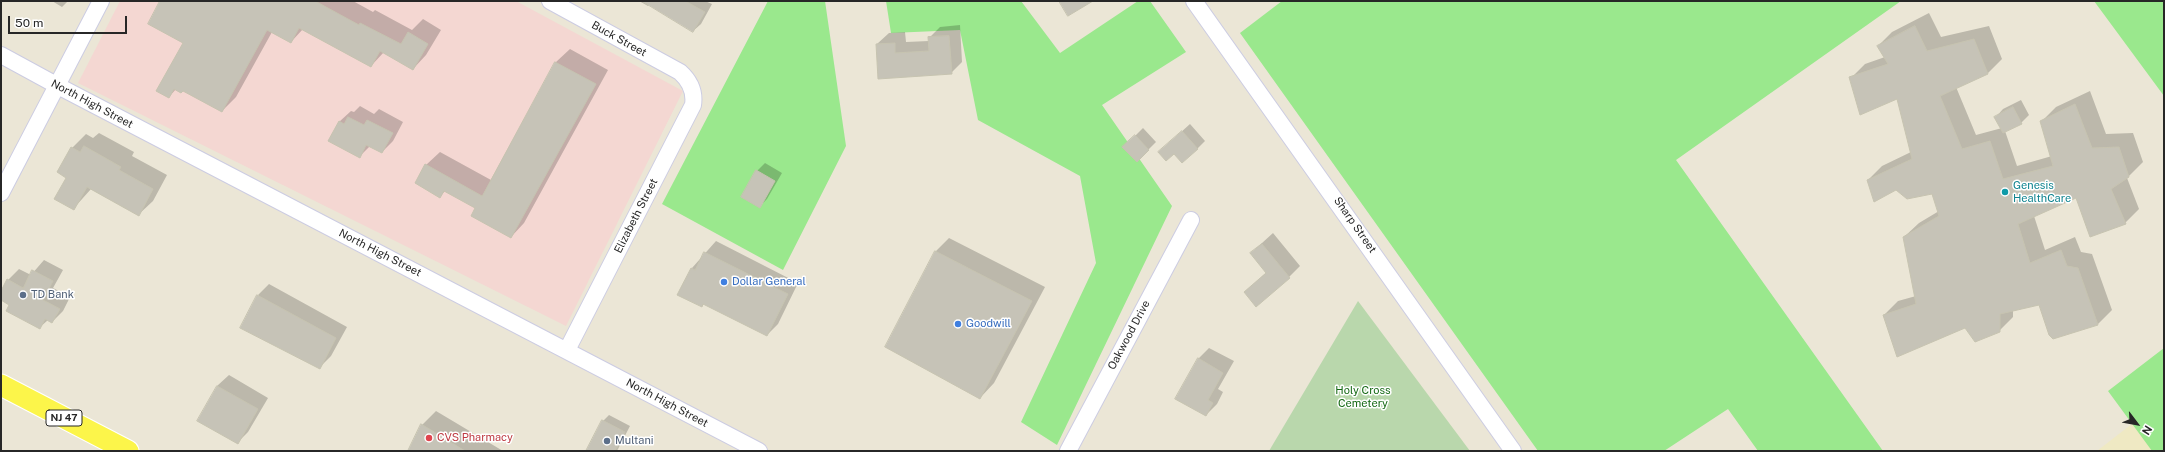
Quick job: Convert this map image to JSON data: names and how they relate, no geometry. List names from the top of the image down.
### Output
{
  "streets": {
    "main road": ["NJ 47"],
    "street": [
      "Buck Street",
      "North High Street",
      "Elizabeth Street",
      "Sharp Street",
      "Oakwood Drive"
    ]
  },
  "crossings": [
    ["Buck Street", "Elizabeth Street"],
    ["North High Street", "Elizabeth Street"]
  ],
  "parks": ["Holy Cross Cemetery"],
  "places": [
    "Genesis HealthCare",
    "Dollar General",
    "TD Bank",
    "Goodwill",
    "CVS Pharmacy",
    "Multani"
  ],
  "scale_bar": "50 m",
  "north": "bottom right"
}
